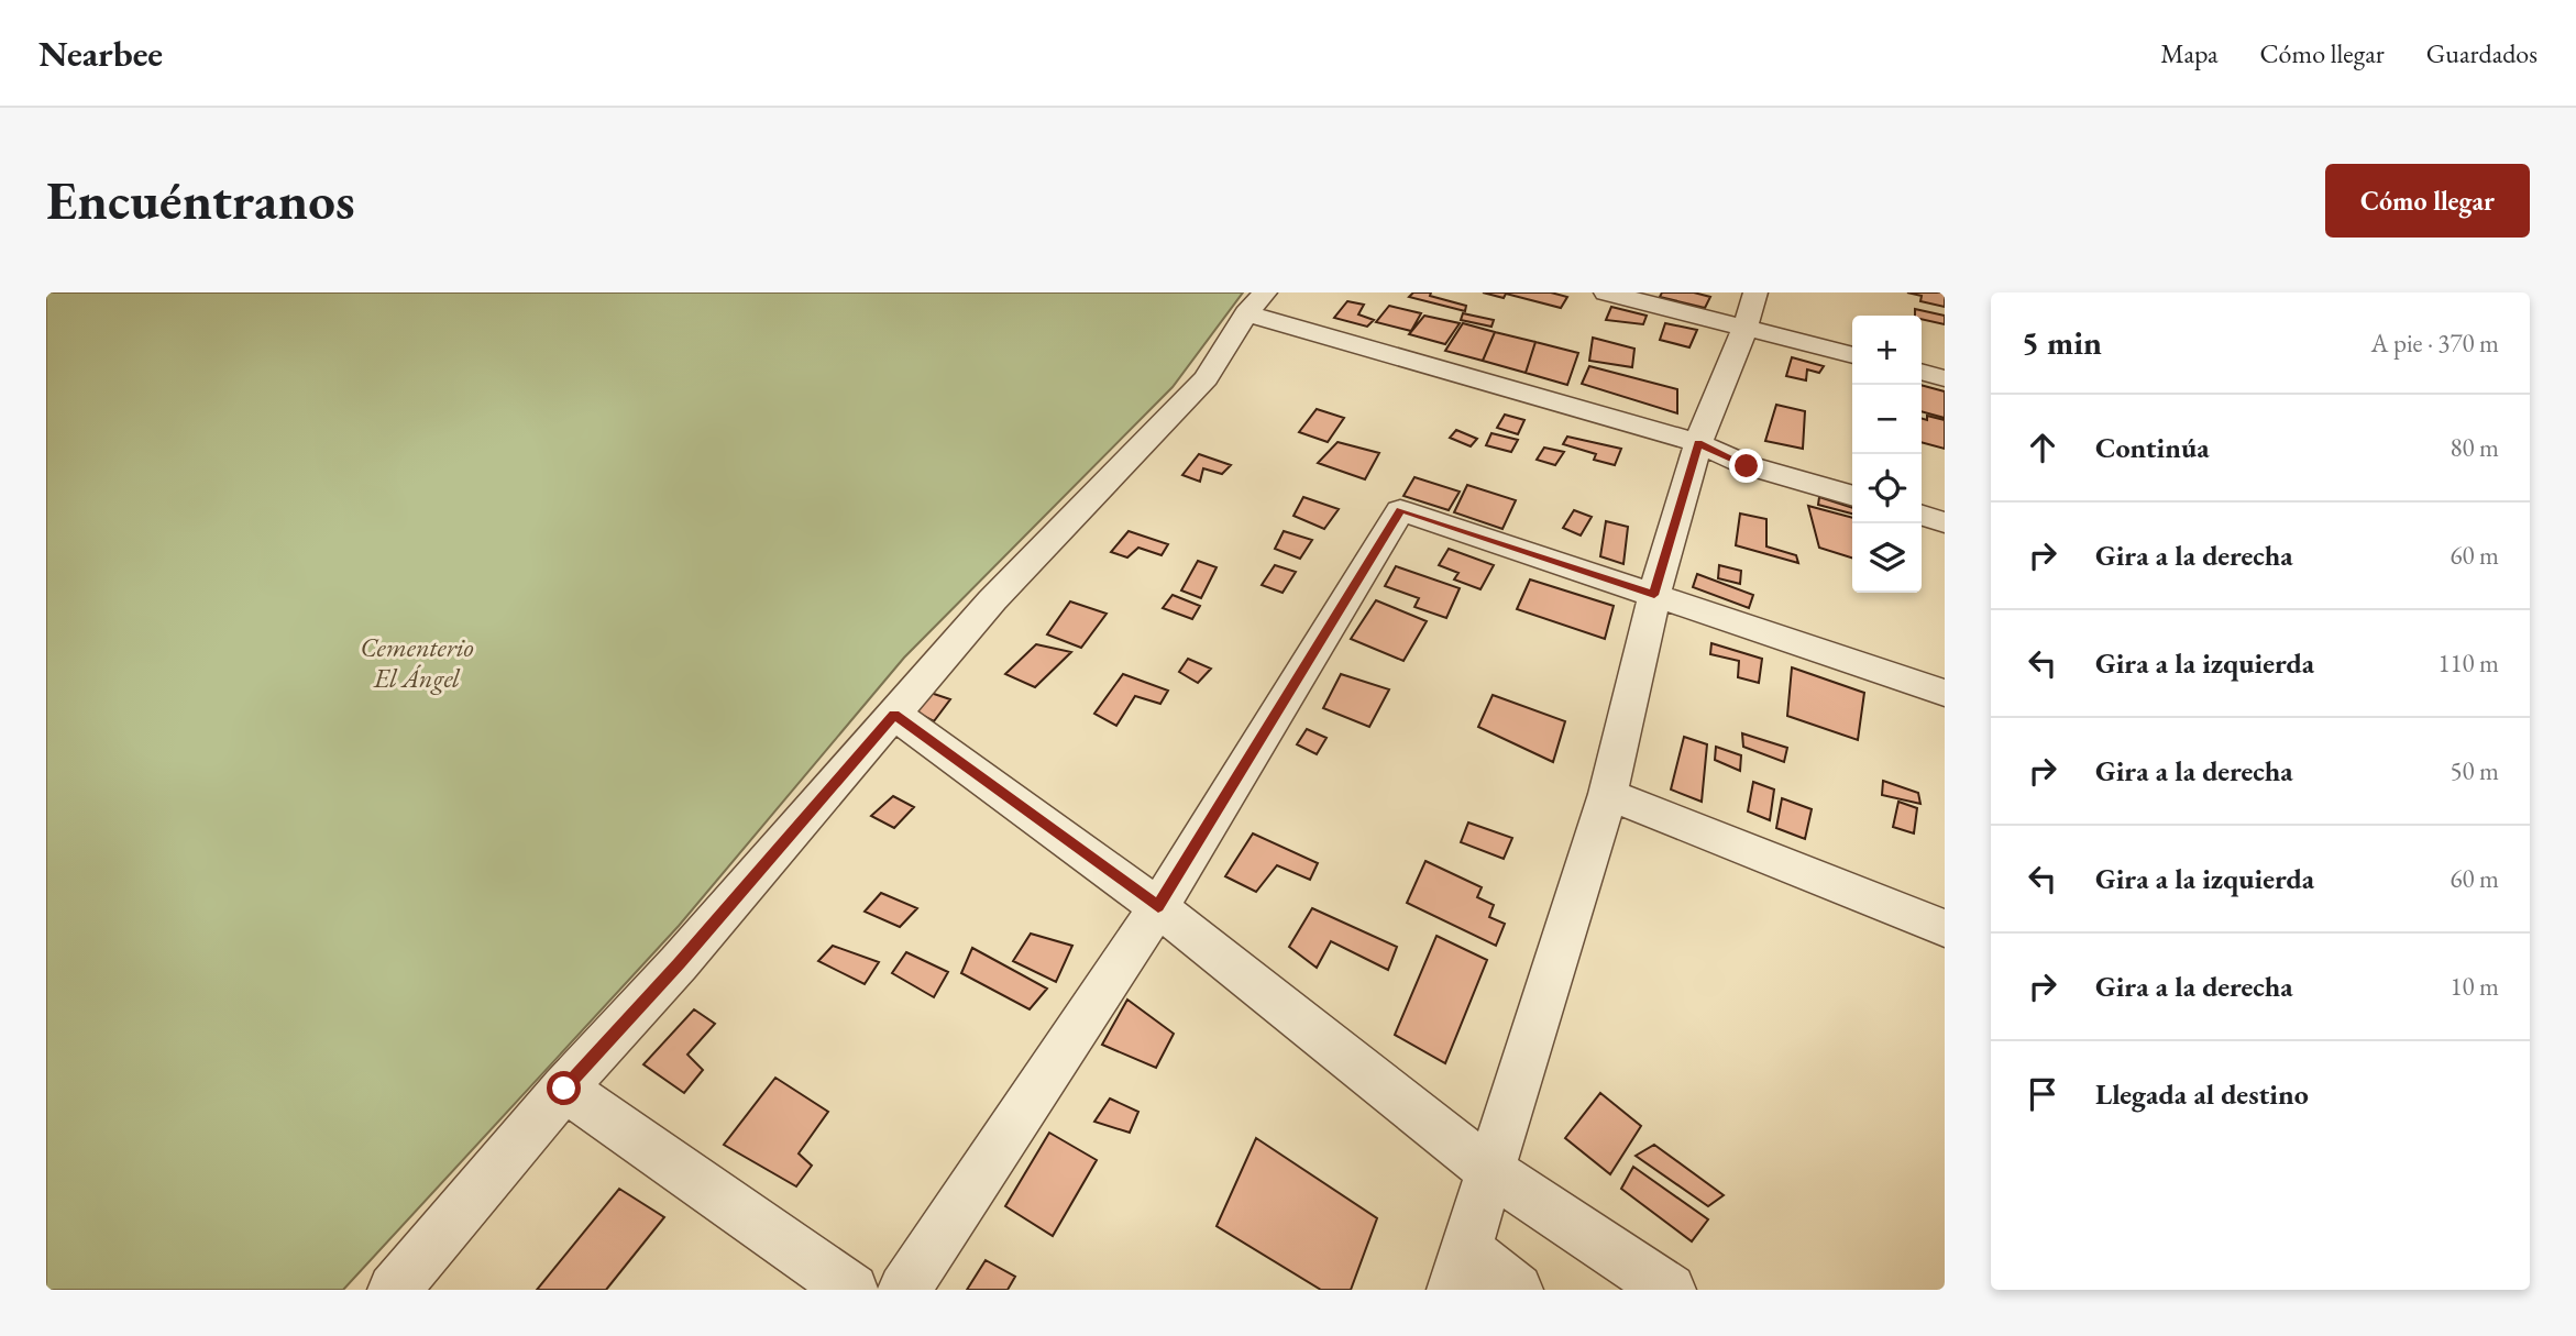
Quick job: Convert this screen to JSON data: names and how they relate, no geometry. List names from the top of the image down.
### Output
{
  "parks": ["Cementerio El Ángel"],
  "page": {
    "header": "Nearbee",
    "nav": ["Mapa", "Cómo llegar", "Guardados"],
    "buttons": "Cómo llegar",
    "title": "Encuéntranos",
    "heading": ["5 min", "A pie · 370 m"],
    "map_buttons": ["+", "−"],
    "list": [
      ["Continúa", "80 m"],
      ["Gira a la derecha", "60 m"],
      ["Gira a la izquierda", "110 m"],
      ["Gira a la derecha", "50 m"],
      ["Gira a la izquierda", "60 m"],
      ["Gira a la derecha", "10 m"],
      "Llegada al destino"
    ]
  }
}
